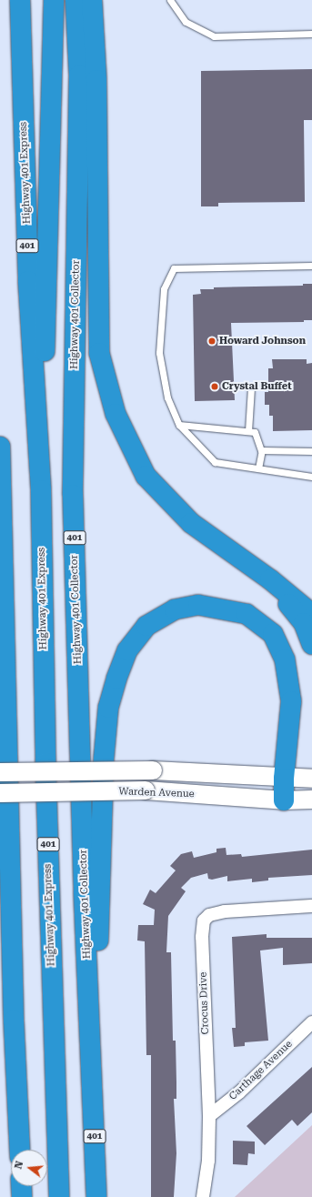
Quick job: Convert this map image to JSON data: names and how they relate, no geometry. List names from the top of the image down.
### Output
{
  "streets": {
    "highway": ["Highway 401 Express", "401", "Highway 401 Collector"],
    "main road": ["Warden Avenue"],
    "street": ["Crocus Drive", "Carthage Avenue"]
  },
  "crossings": [
    ["Crocus Drive", "Carthage Avenue"]
  ],
  "places": ["Howard Johnson", "Crystal Buffet"],
  "north": "left"
}
